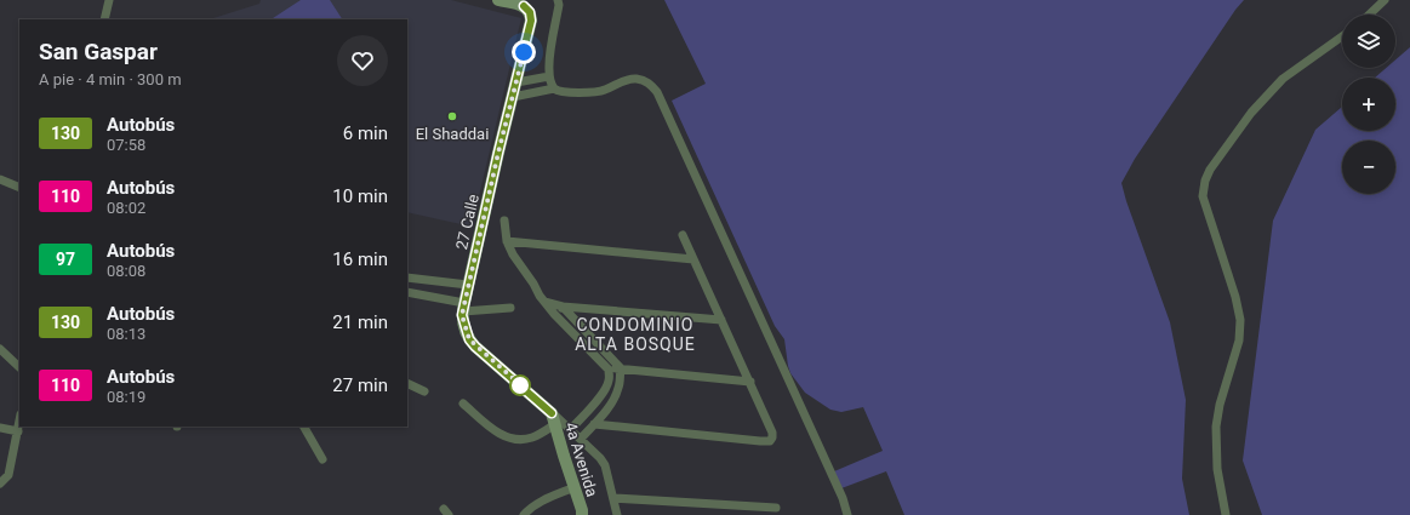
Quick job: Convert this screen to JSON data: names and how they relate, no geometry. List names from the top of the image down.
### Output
{
  "streets": {
    "street": ["27 Calle", "4a Avenida"]
  },
  "crossings": [
    ["27 Calle", "4a Avenida"]
  ],
  "districts": ["CONDOMINIO ALTA BOSQUE"],
  "places": ["El Shaddai"],
  "lines": ["bus line 130"],
  "page": {
    "map_buttons": ["+", "−"],
    "heading": ["San Gaspar", "A pie · 4 min · 300 m"],
    "list": [
      {
        "mark": "130",
        "name": "Autobús",
        "note": "07:58",
        "value": "6 min"
      },
      {
        "mark": "110",
        "name": "Autobús",
        "note": "08:02",
        "value": "10 min"
      },
      {
        "mark": "97",
        "name": "Autobús",
        "note": "08:08",
        "value": "16 min"
      },
      {
        "mark": "130",
        "name": "Autobús",
        "note": "08:13",
        "value": "21 min"
      },
      {
        "mark": "110",
        "name": "Autobús",
        "note": "08:19",
        "value": "27 min"
      }
    ]
  }
}
